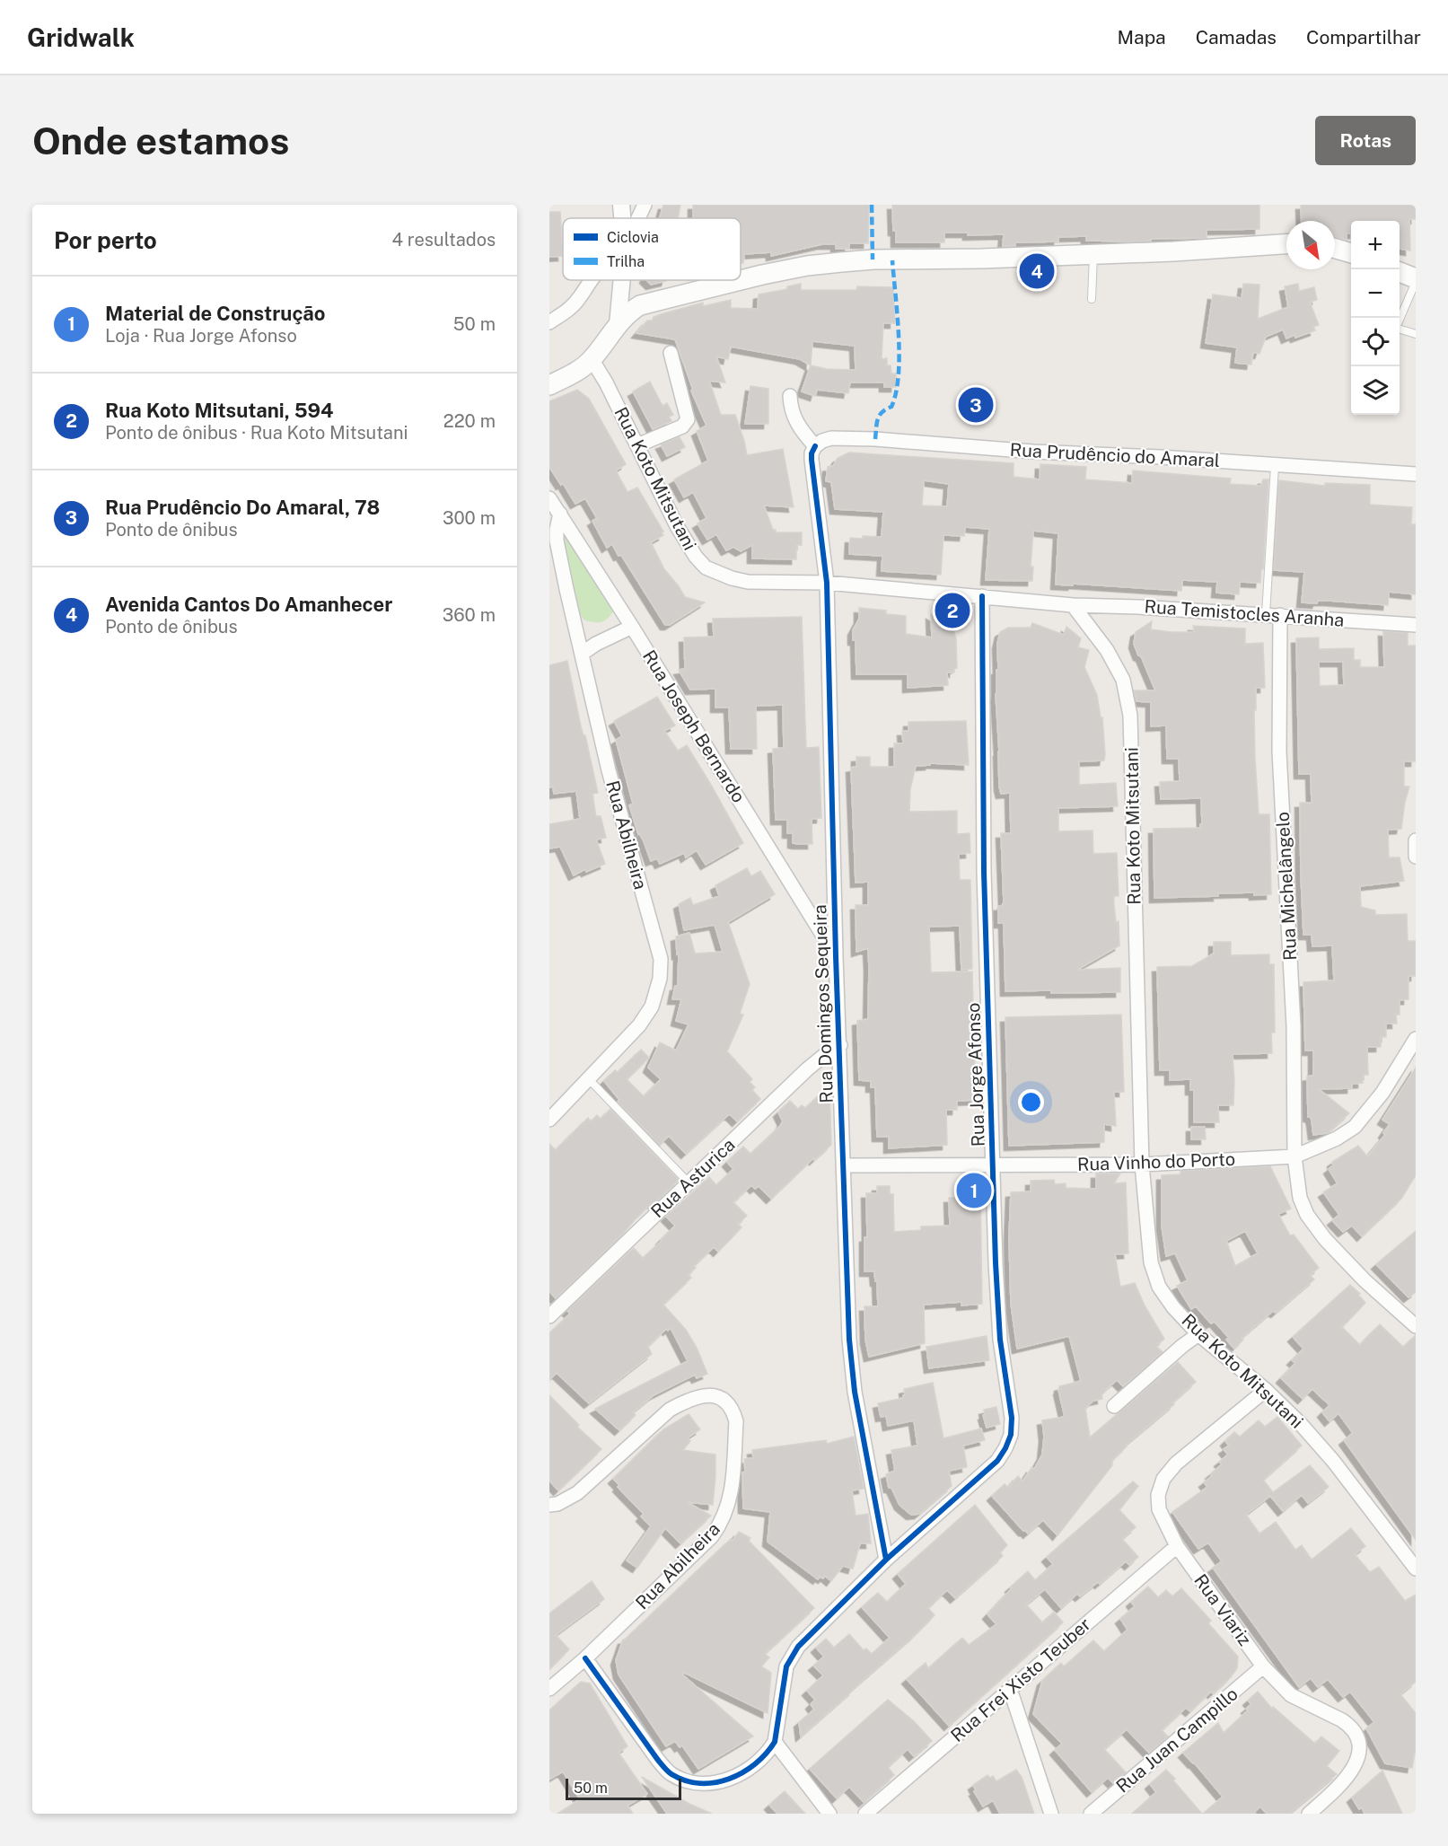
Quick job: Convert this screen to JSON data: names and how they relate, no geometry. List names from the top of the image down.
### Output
{
  "streets": {
    "street": [
      "Rua Prudêncio do Amaral",
      "Rua Koto Mitsutani",
      "Rua Temistocles Aranha",
      "Rua Joseph Bernardo",
      "Rua Abilheira",
      "Rua Michelângelo",
      "Rua Domingos Sequeira",
      "Rua Jorge Afonso",
      "Rua Vinho do Porto",
      "Rua Asturica",
      "Rua Viariz",
      "Rua Frei Xisto Teuber",
      "Rua Juan Campillo"
    ]
  },
  "crossings": [
    ["Rua Prudêncio do Amaral", "Rua Domingos Sequeira"],
    ["Rua Koto Mitsutani", "Rua Temistocles Aranha"],
    ["Rua Koto Mitsutani", "Rua Domingos Sequeira"],
    ["Rua Koto Mitsutani", "Rua Jorge Afonso"],
    ["Rua Koto Mitsutani", "Rua Vinho do Porto"],
    ["Rua Koto Mitsutani", "Rua Viariz"],
    ["Rua Temistocles Aranha", "Rua Michelângelo"],
    ["Rua Joseph Bernardo", "Rua Abilheira"],
    ["Rua Joseph Bernardo", "Rua Domingos Sequeira"],
    ["Rua Michelângelo", "Rua Vinho do Porto"],
    ["Rua Domingos Sequeira", "Rua Jorge Afonso"],
    ["Rua Domingos Sequeira", "Rua Vinho do Porto"],
    ["Rua Domingos Sequeira", "Rua Asturica"],
    ["Rua Jorge Afonso", "Rua Vinho do Porto"],
    ["Rua Viariz", "Rua Frei Xisto Teuber"],
    ["Rua Viariz", "Rua Juan Campillo"]
  ],
  "legend": ["Ciclovia", "Trilha"],
  "scale_bar": "50 m",
  "north": "bottom right",
  "page": {
    "header": "Gridwalk",
    "nav": ["Mapa", "Camadas", "Compartilhar"],
    "buttons": "Rotas",
    "title": "Onde estamos",
    "heading": ["Por perto", "4 resultados"],
    "map_buttons": ["+", "−"],
    "pins": [
      "4",
      "3",
      "2",
      "1"
    ],
    "list": [
      {
        "mark": "1",
        "name": "Material de Construção",
        "note": "Loja · Rua Jorge Afonso",
        "value": "50 m"
      },
      {
        "mark": "2",
        "name": "Rua Koto Mitsutani, 594",
        "note": "Ponto de ônibus · Rua Koto Mitsutani",
        "value": "220 m"
      },
      {
        "mark": "3",
        "name": "Rua Prudêncio Do Amaral, 78",
        "note": "Ponto de ônibus",
        "value": "300 m"
      },
      {
        "mark": "4",
        "name": "Avenida Cantos Do Amanhecer",
        "note": "Ponto de ônibus",
        "value": "360 m"
      }
    ],
    "scale": "50 m"
  }
}
